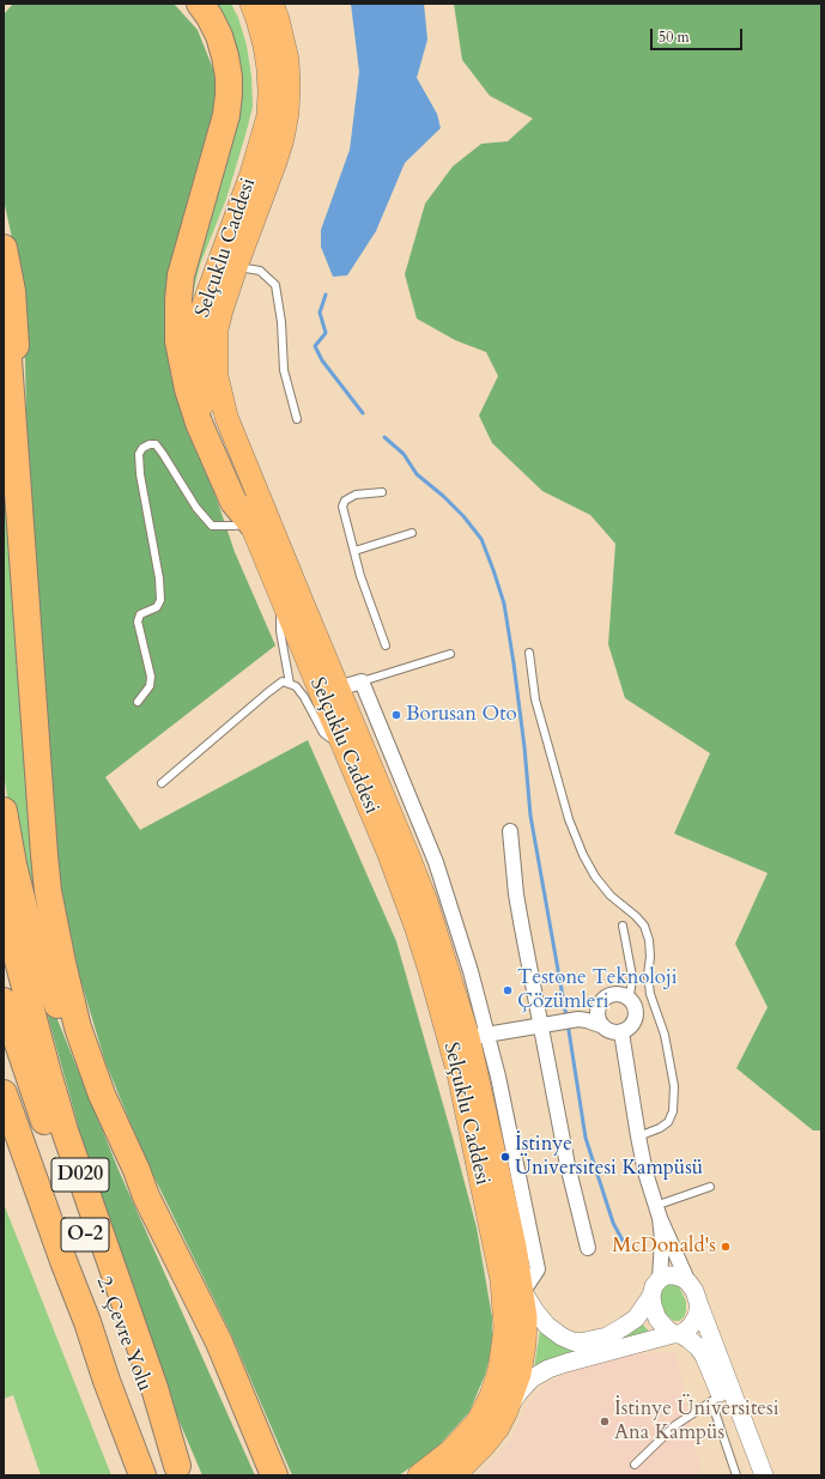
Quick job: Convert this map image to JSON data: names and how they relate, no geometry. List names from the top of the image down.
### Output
{
  "streets": {
    "highway": ["D020", "O-2", "2. Çevre Yolu"],
    "main road": ["Selçuklu Caddesi"]
  },
  "crossings": [
    ["D020", "2. Çevre Yolu"]
  ],
  "places": [
    "Borusan Oto",
    "Testone Teknoloji Çözümleri",
    "İstinye Üniversitesi Kampüsü",
    "McDonald's",
    "İstinye Üniversitesi Ana Kampüs"
  ],
  "scale_bar": "50 m"
}
